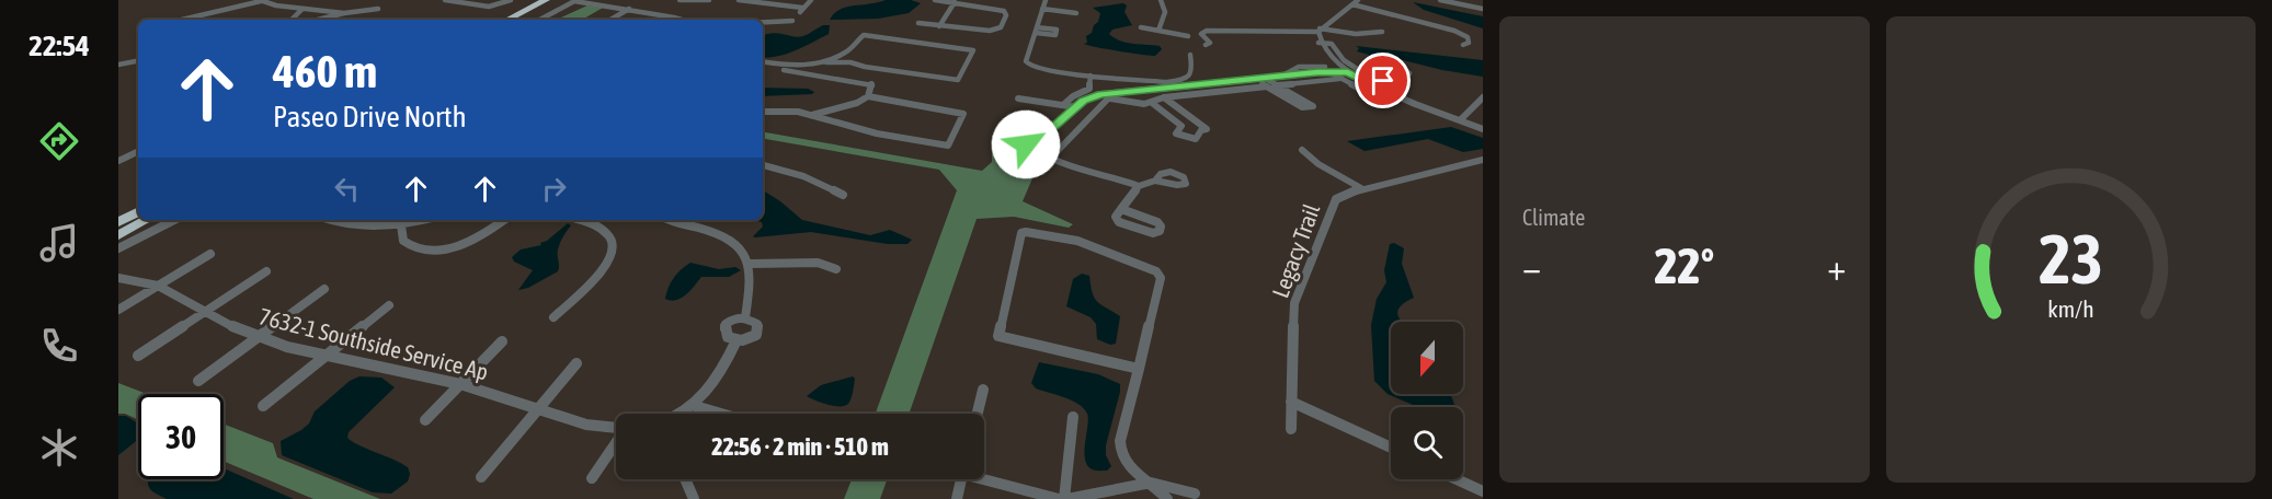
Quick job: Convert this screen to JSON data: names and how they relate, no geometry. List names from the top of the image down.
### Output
{
  "streets": {
    "street": ["Legacy Trail", "7632-1 Southside Service Ap"]
  },
  "north": "bottom",
  "page": {
    "tabs": "22:54",
    "tile": "Climate",
    "turn": ["460 m", "Paseo Drive North"],
    "heat": ["−", "22°", "+"],
    "limit": "30",
    "trip": "22:56 · 2 min · 510 m",
    "gauge": ["23", "km/h"]
  }
}
